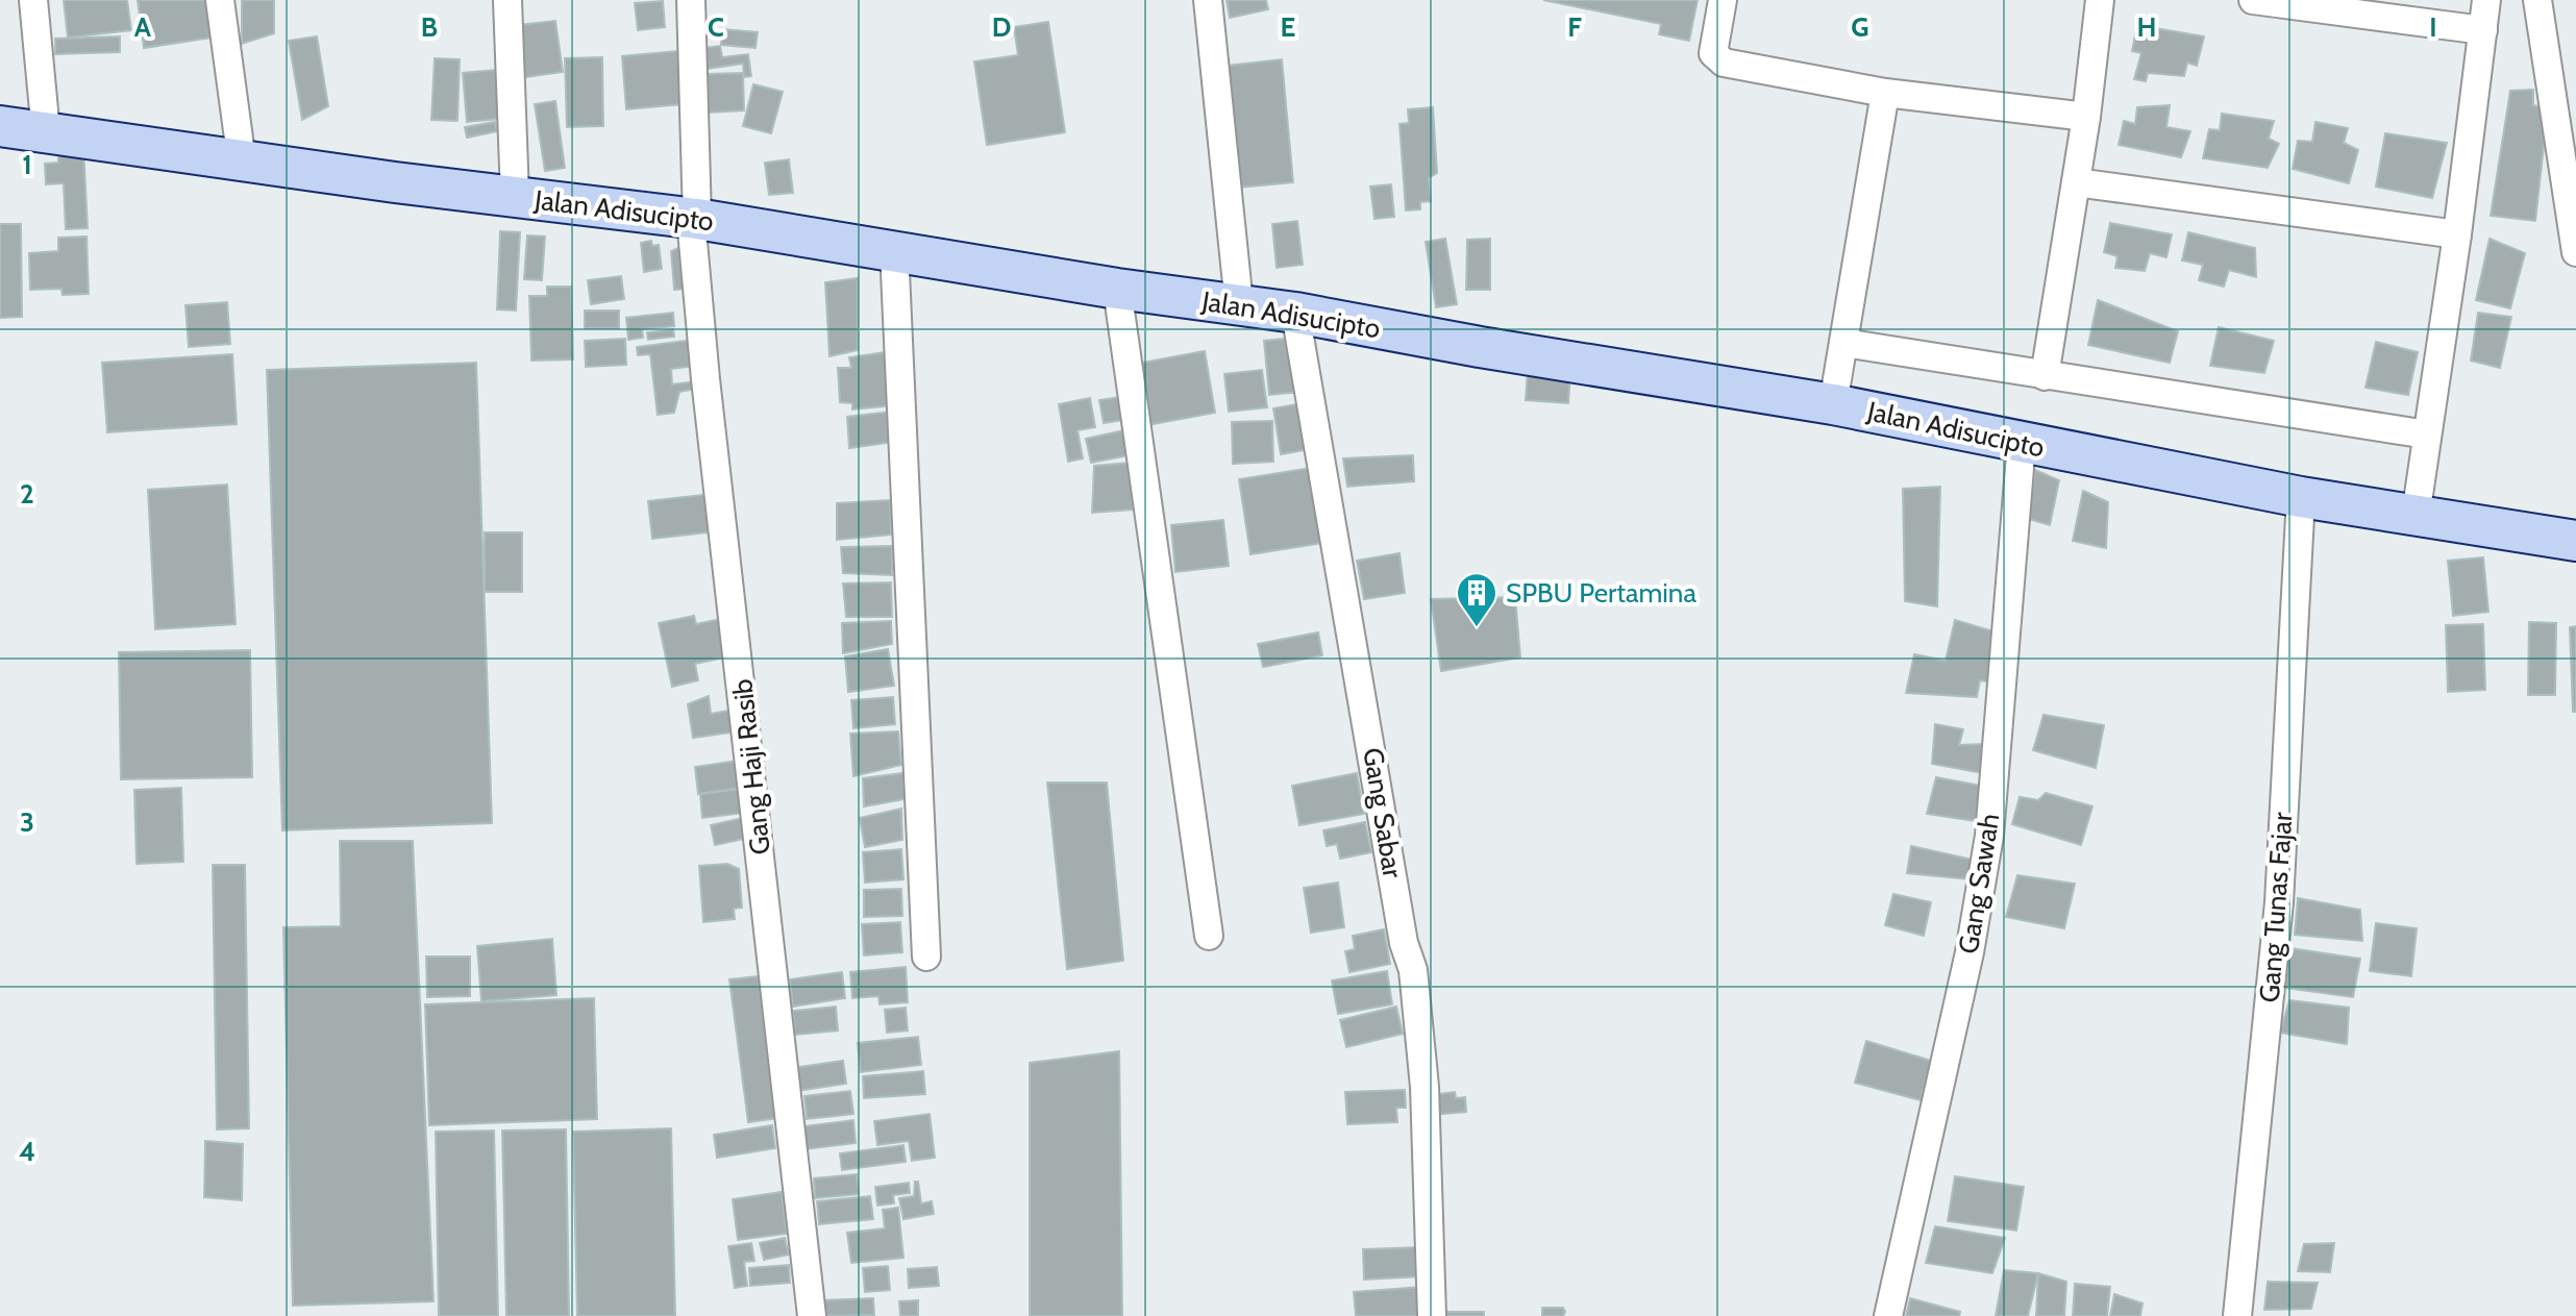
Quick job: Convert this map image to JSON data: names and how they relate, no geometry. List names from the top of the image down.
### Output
{
  "streets": {
    "main road": ["Jalan Adisucipto"],
    "street": [
      "Gang Haji Rasib",
      "Gang Sabar",
      "Gang Sawah",
      "Gang Tunas Fajar"
    ]
  },
  "crossings": [
    ["Jalan Adisucipto", "Gang Haji Rasib"],
    ["Jalan Adisucipto", "Gang Sabar"],
    ["Jalan Adisucipto", "Gang Sawah"],
    ["Jalan Adisucipto", "Gang Tunas Fajar"]
  ],
  "places": {
    "building": ["SPBU Pertamina"]
  },
  "grid": {
    "columns": [
      "A",
      "B",
      "C",
      "D",
      "E",
      "F",
      "G",
      "H",
      "I"
    ],
    "rows": [
      "1",
      "2",
      "3",
      "4"
    ]
  }
}
